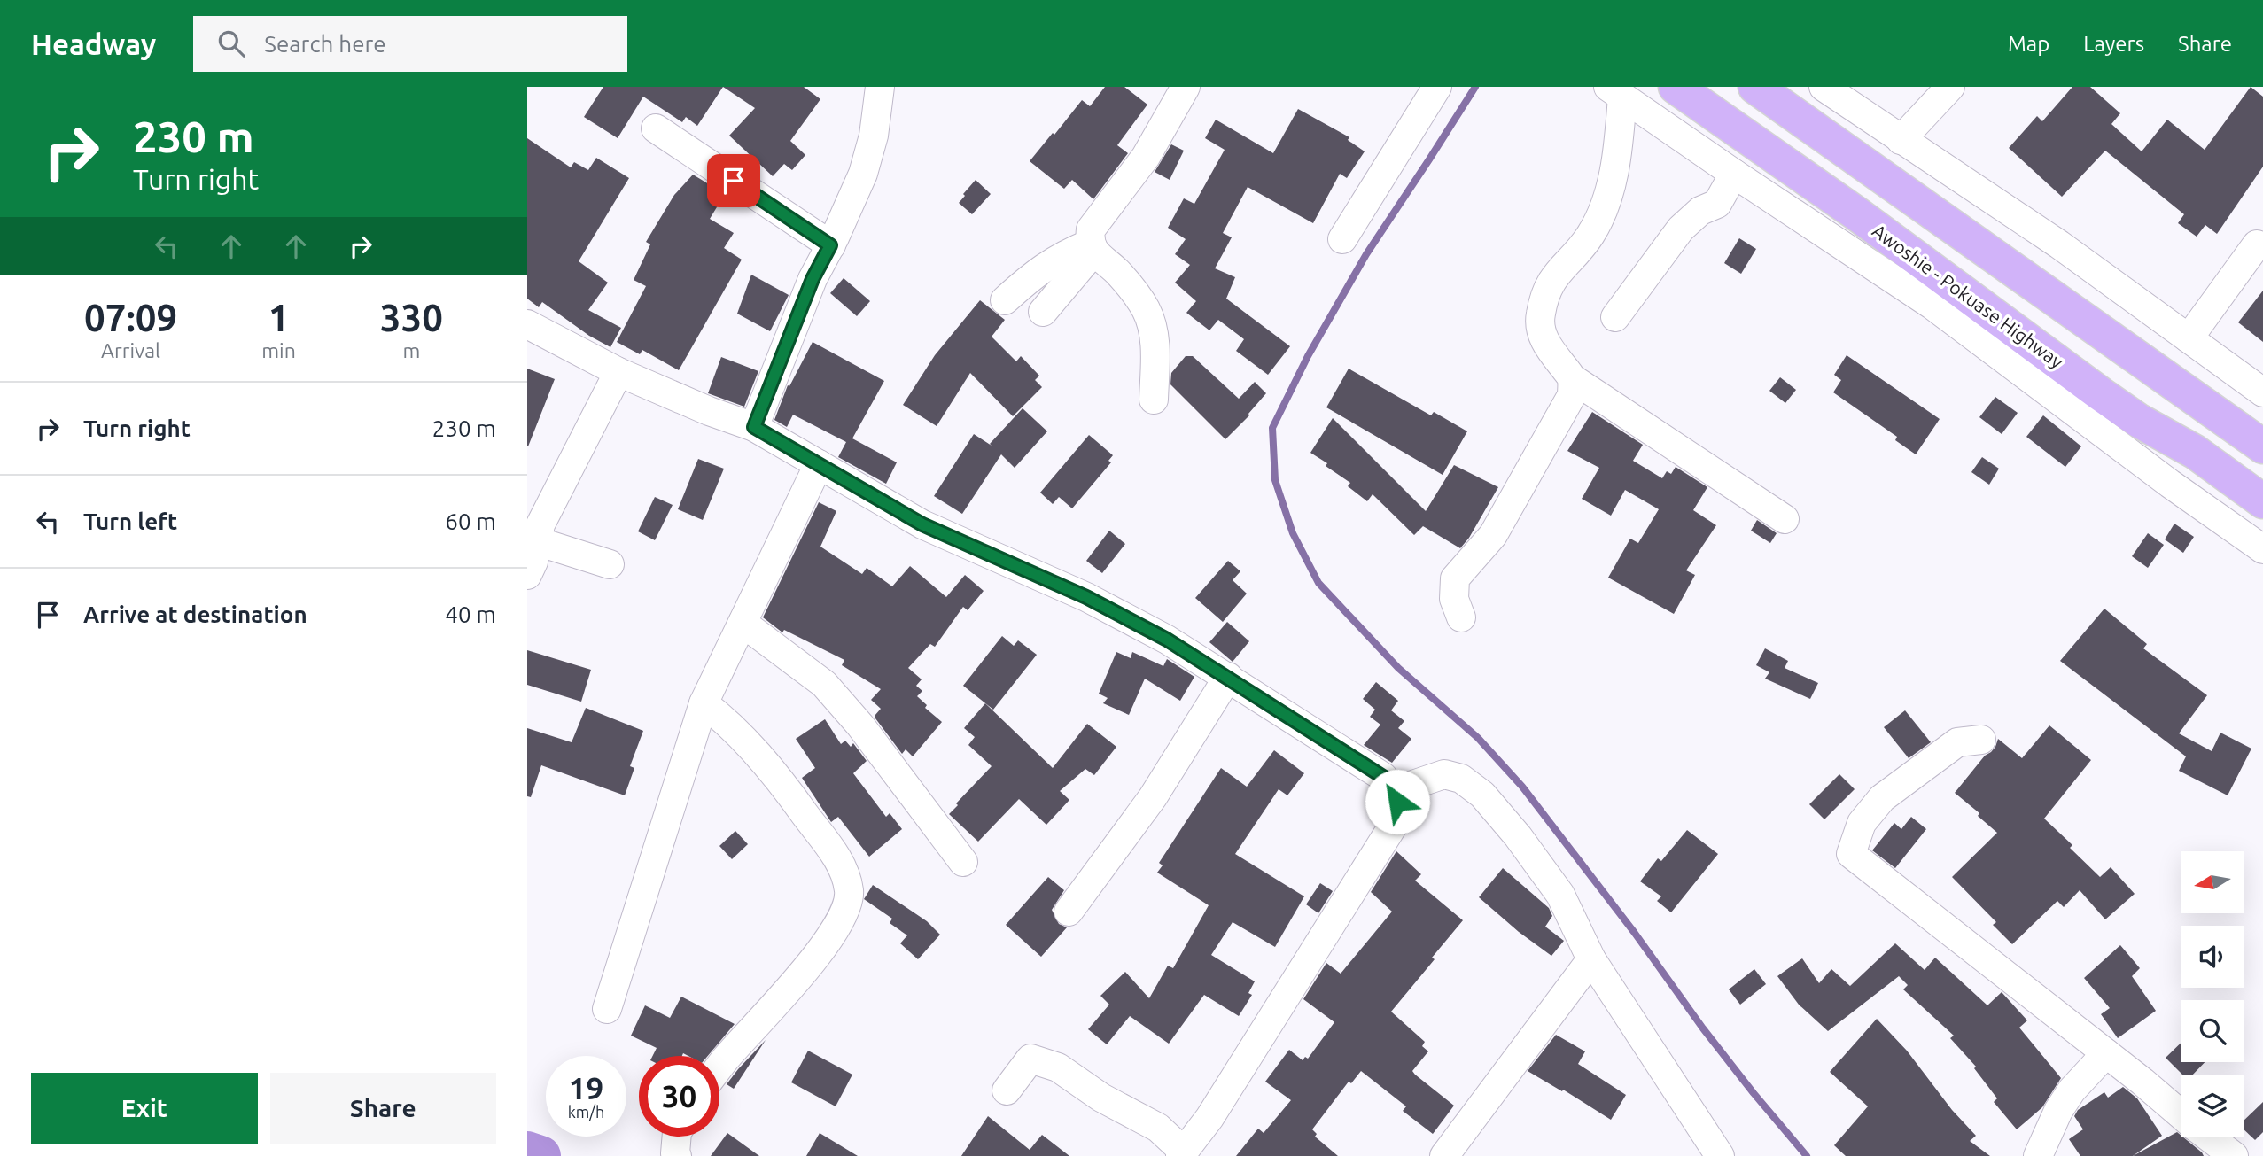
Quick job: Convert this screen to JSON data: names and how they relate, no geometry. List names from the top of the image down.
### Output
{
  "streets": {
    "main road": ["Awoshie - Pokuase Highway"]
  },
  "north": "left",
  "page": {
    "header": "Headway",
    "search": "Search here",
    "nav": ["Map", "Layers", "Share"],
    "turn": ["230 m", "Turn right"],
    "eta": [
      "07:09",
      "Arrival",
      "1",
      "min",
      "330",
      "m"
    ],
    "list": [
      {
        "name": "Turn right",
        "value": "230 m"
      },
      {
        "name": "Turn left",
        "value": "60 m"
      },
      {
        "name": "Arrive at destination",
        "value": "40 m"
      }
    ],
    "speed": "19 km/h",
    "limit": "30",
    "buttons": ["Exit", "Share"]
  }
}
